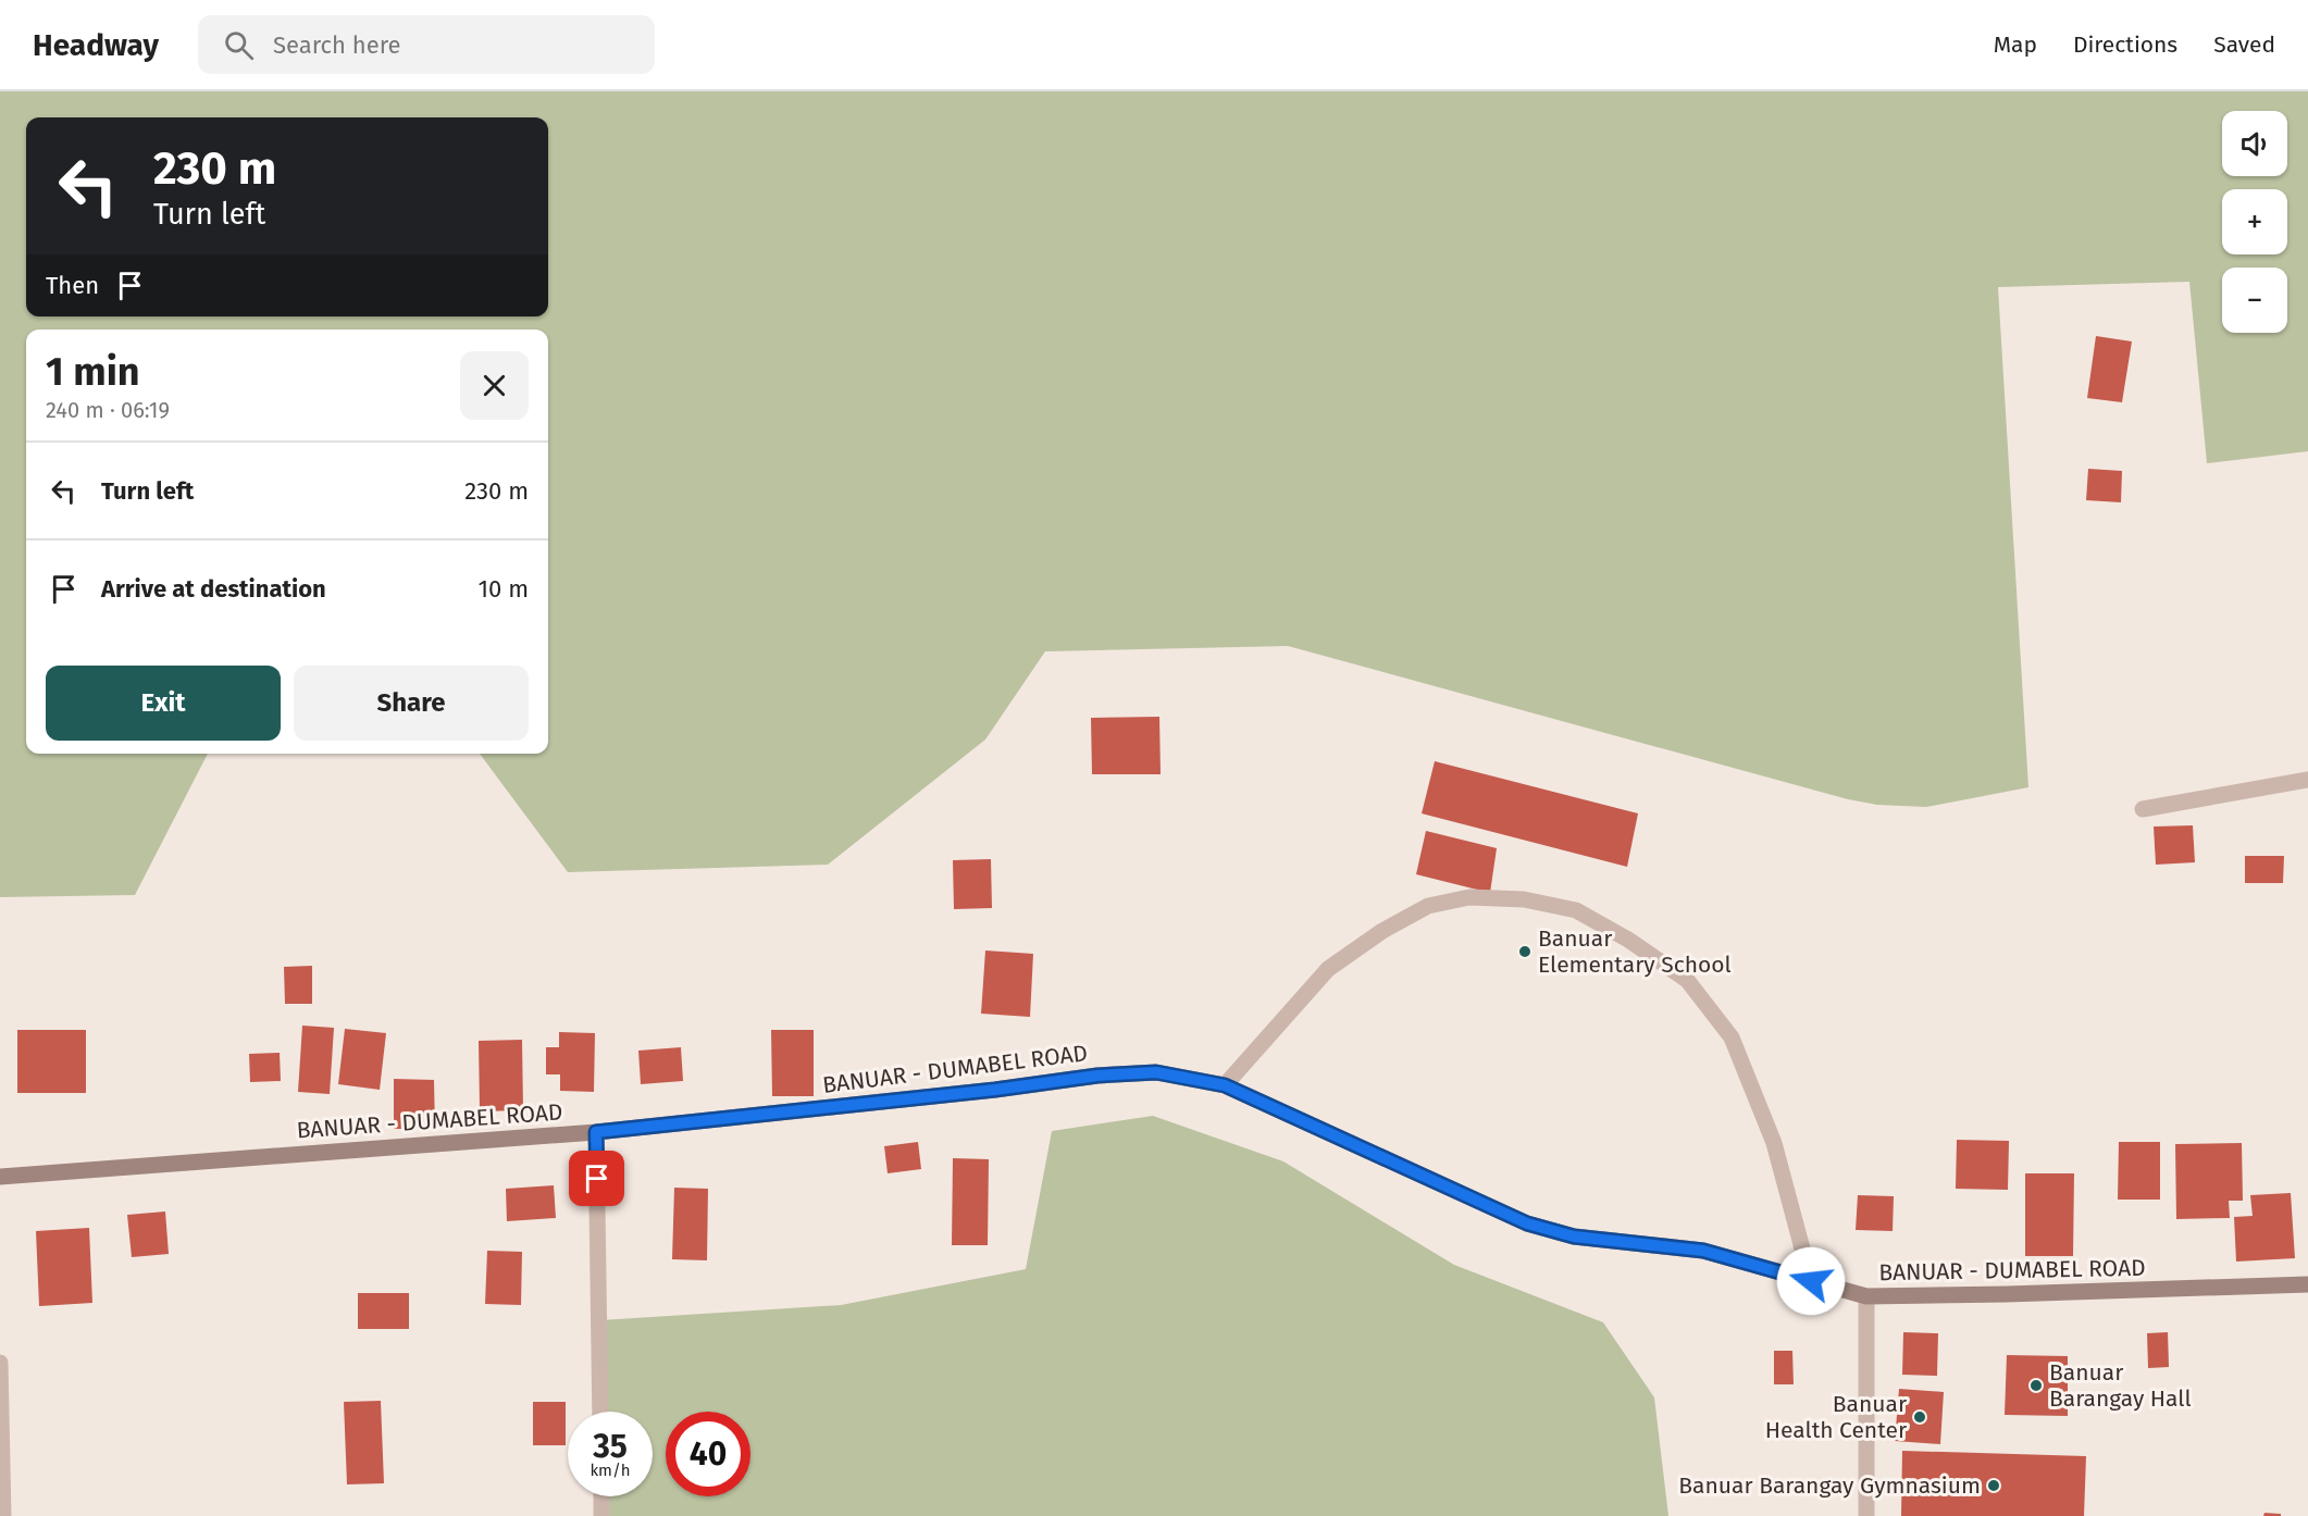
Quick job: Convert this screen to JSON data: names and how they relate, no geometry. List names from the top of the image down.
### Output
{
  "streets": {
    "street": ["BANUAR - DUMABEL ROAD"]
  },
  "places": [
    "Banuar Elementary School",
    "Banuar Barangay Hall",
    "Banuar Health Center",
    "Banuar Barangay Gymnasium"
  ],
  "page": {
    "header": "Headway",
    "search": "Search here",
    "nav": ["Map", "Directions", "Saved"],
    "map_buttons": ["+", "−"],
    "turn": ["230 m", "Turn left"],
    "then": "Then",
    "heading": ["1 min", "240 m · 06:19"],
    "list": [
      {
        "name": "Turn left",
        "value": "230 m"
      },
      {
        "name": "Arrive at destination",
        "value": "10 m"
      }
    ],
    "buttons": ["Exit", "Share"],
    "speed": "35 km/h",
    "limit": "40"
  }
}
